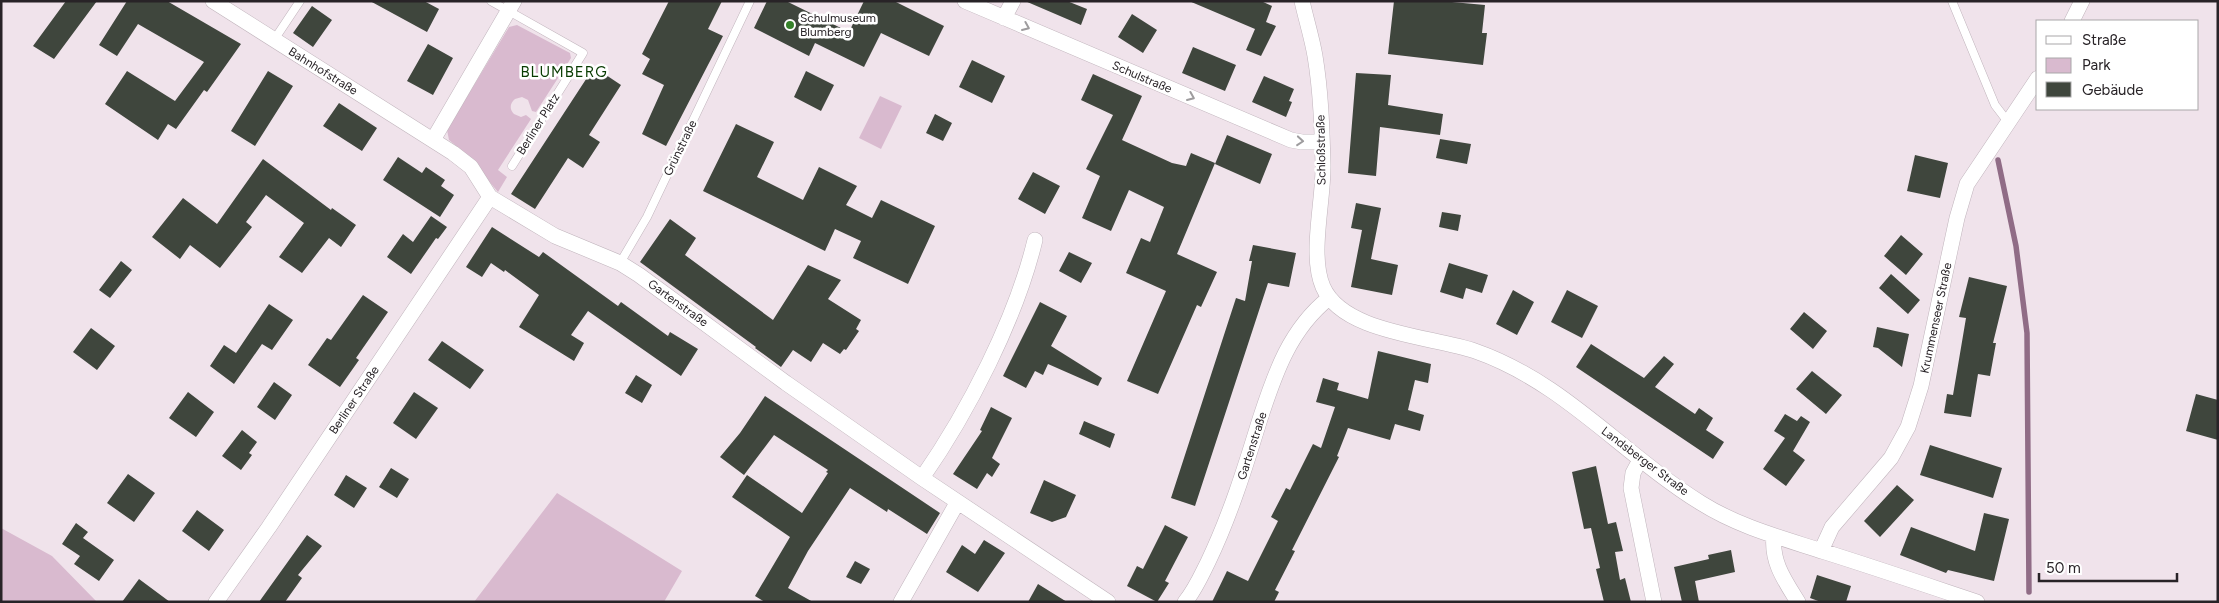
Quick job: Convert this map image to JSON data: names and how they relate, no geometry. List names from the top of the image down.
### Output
{
  "streets": {
    "street": [
      "Bahnhofstraße",
      "Schulstraße",
      "Schloßstraße",
      "Gartenstraße",
      "Krummenseer Straße",
      "Berliner Straße",
      "Landsberger Straße"
    ],
    "lane": ["Berliner Platz", "Grünstraße"]
  },
  "crossings": [
    ["Bahnhofstraße", "Gartenstraße"],
    ["Schulstraße", "Schloßstraße"],
    ["Grünstraße", "Gartenstraße"],
    ["Schloßstraße", "Gartenstraße"],
    ["Schloßstraße", "Landsberger Straße"],
    ["Gartenstraße", "Berliner Straße"],
    ["Gartenstraße", "Landsberger Straße"],
    ["Krummenseer Straße", "Landsberger Straße"]
  ],
  "one_way": ["Schulstraße"],
  "districts": ["BLUMBERG"],
  "places": ["Schulmuseum Blumberg"],
  "legend": ["Straße", "Park", "Gebäude"],
  "scale_bar": "50 m"
}
